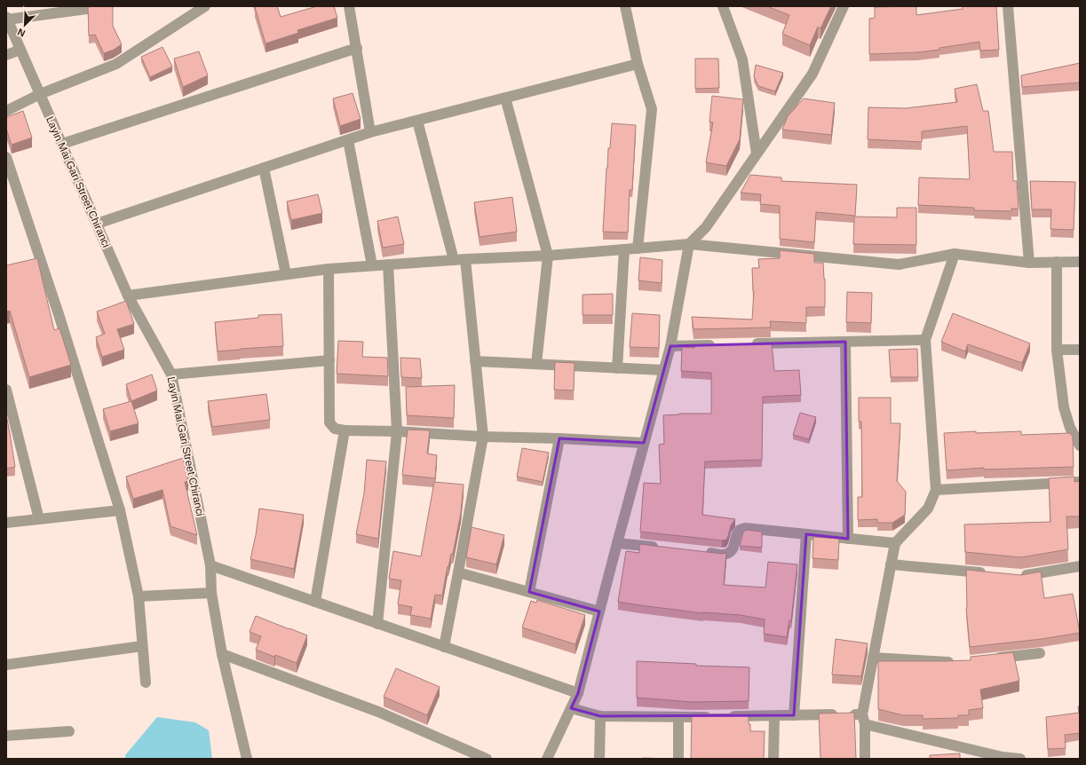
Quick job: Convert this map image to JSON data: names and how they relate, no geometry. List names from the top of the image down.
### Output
{
  "streets": {
    "street": ["Layin Mai Gari Street Chiranci"]
  },
  "north": "bottom left"
}
